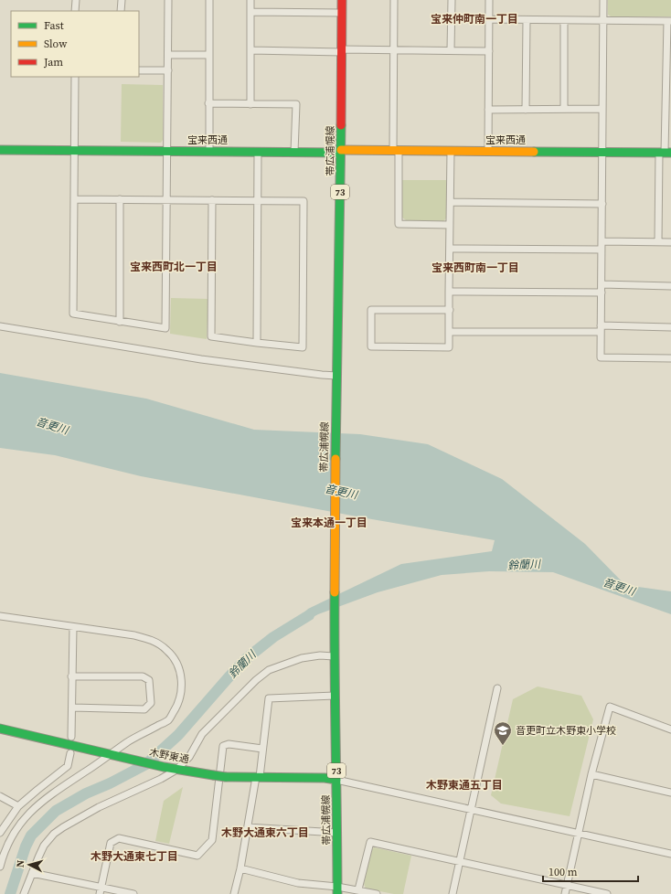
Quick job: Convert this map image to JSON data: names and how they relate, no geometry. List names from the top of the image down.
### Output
{
  "streets": {
    "street": [
      "宝来西通",
      "帯広浦幌線",
      "73",
      "木野東通"
    ]
  },
  "crossings": [
    ["宝来西通", "帯広浦幌線"],
    ["帯広浦幌線", "木野東通"]
  ],
  "districts": [
    "宝来仲町南一丁目",
    "宝来西町北一丁目",
    "宝来西町南一丁目",
    "宝来本通一丁目",
    "木野東通五丁目",
    "木野大通東六丁目",
    "木野大通東七丁目"
  ],
  "water": ["音更川", "鈴蘭川"],
  "places": {
    "school or university": ["音更町立木野東小学校"]
  },
  "legend": ["Fast", "Slow", "Jam"],
  "scale_bar": "100 m",
  "north": "left"
}
